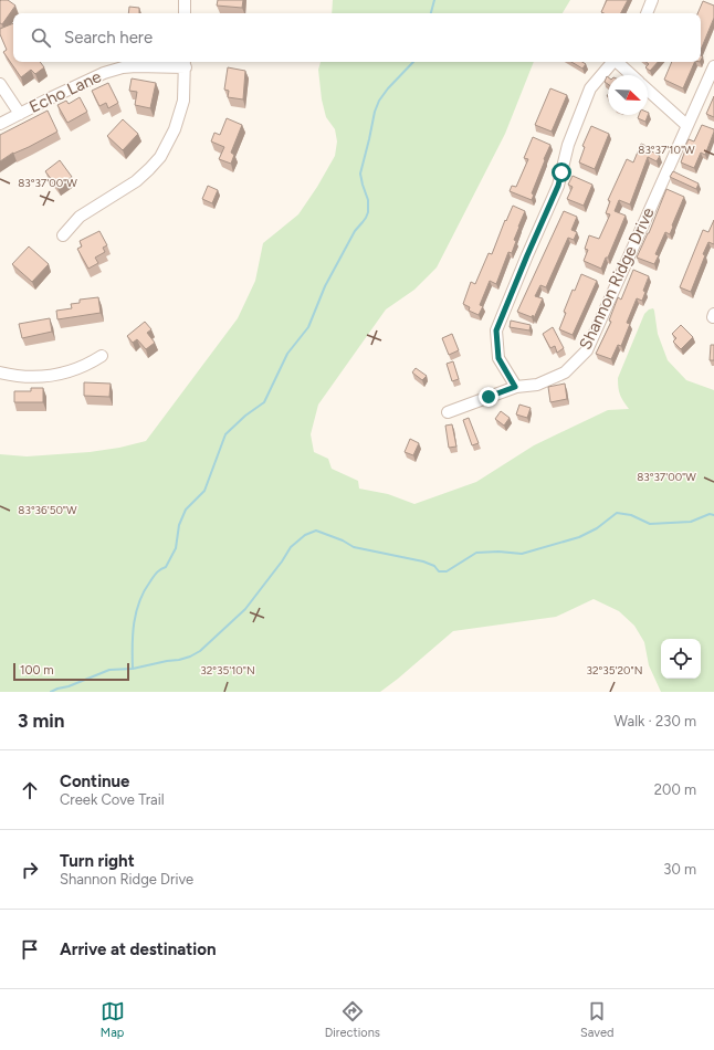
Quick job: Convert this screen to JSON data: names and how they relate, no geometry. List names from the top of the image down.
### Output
{
  "streets": {
    "street": ["Echo Lane", "Shannon Ridge Drive"]
  },
  "scale_bar": "100 m",
  "north": "bottom right",
  "page": {
    "search": "Search here",
    "scale": "100 m",
    "heading": ["3 min", "Walk · 230 m"],
    "list": [
      ["Continue", "Creek Cove Trail", "200 m"],
      ["Turn right", "Shannon Ridge Drive", "30 m"],
      "Arrive at destination"
    ],
    "nav": ["Map", "Directions", "Saved"]
  },
  "coordinates": [
    "83°37'10\"W",
    "83°37'00\"W",
    "83°36'50\"W",
    "32°35'10\"N",
    "32°35'20\"N"
  ]
}
